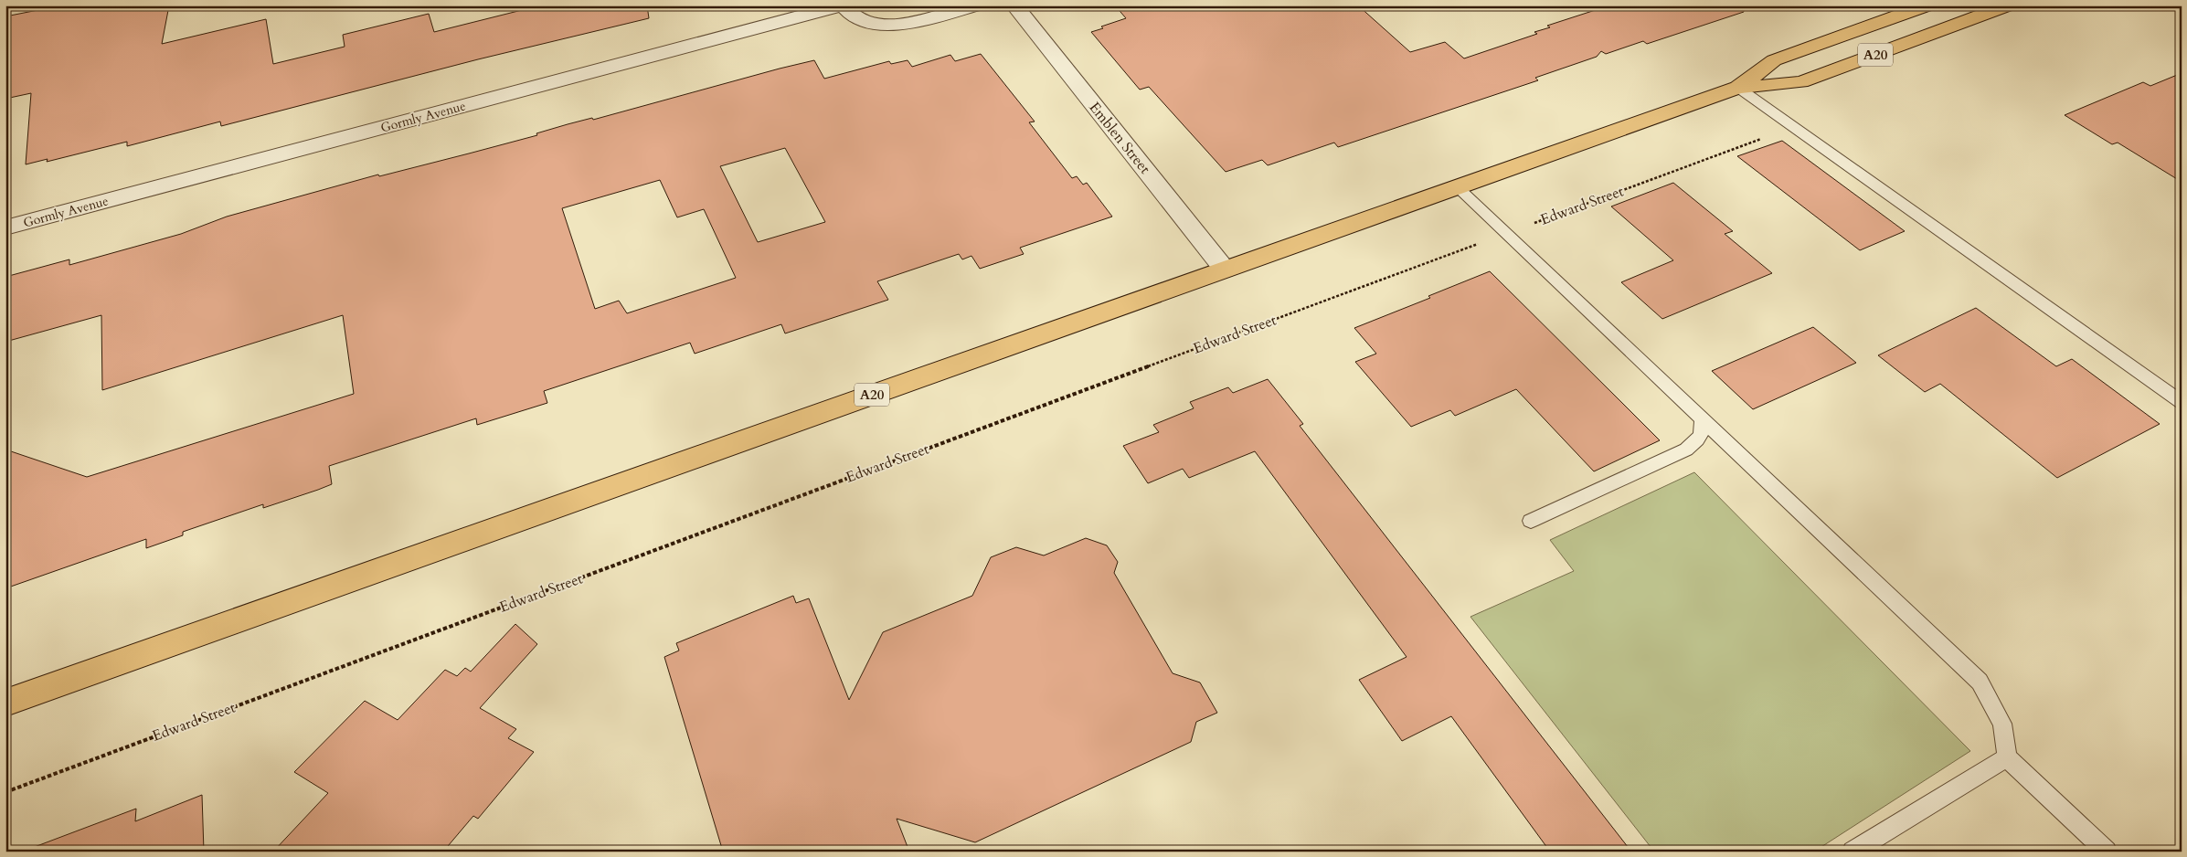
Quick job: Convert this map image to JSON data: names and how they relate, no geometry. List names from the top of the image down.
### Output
{
  "streets": {
    "highway": ["A20"],
    "street": ["Gormly Avenue", "Emblen Street"],
    "path": ["Edward Street"]
  },
  "crossings": [
    ["A20", "Emblen Street"]
  ]
}
